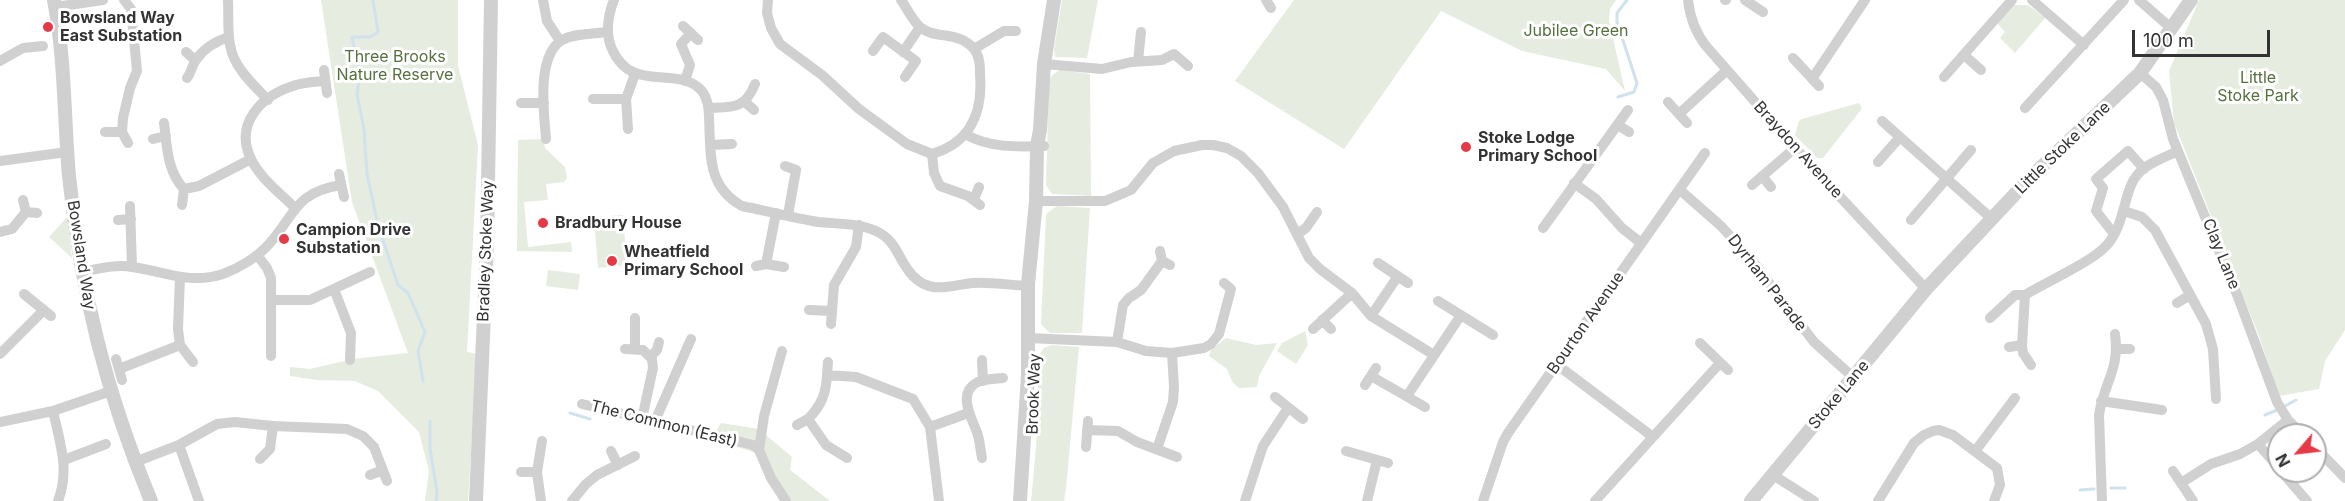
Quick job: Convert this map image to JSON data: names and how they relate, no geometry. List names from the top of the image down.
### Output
{
  "streets": {
    "street": [
      "Little Stoke Lane",
      "Braydon Avenue",
      "Bradley Stoke Way",
      "Clay Lane",
      "Bowsland Way",
      "Dyrham Parade",
      "Bourton Avenue",
      "Brook Way",
      "Stoke Lane",
      "The Common (East)"
    ]
  },
  "crossings": [
    ["Little Stoke Lane", "Braydon Avenue"],
    ["Little Stoke Lane", "Clay Lane"],
    ["Little Stoke Lane", "Stoke Lane"],
    ["Braydon Avenue", "Stoke Lane"],
    ["Dyrham Parade", "Bourton Avenue"],
    ["Dyrham Parade", "Stoke Lane"]
  ],
  "parks": ["Jubilee Green", "Three Brooks Nature Reserve", "Little Stoke Park"],
  "places": [
    "Bowsland Way East Substation",
    "Stoke Lodge Primary School",
    "Bradbury House",
    "Campion Drive Substation",
    "Wheatfield Primary School"
  ],
  "scale_bar": "100 m",
  "north": "bottom left"
}
